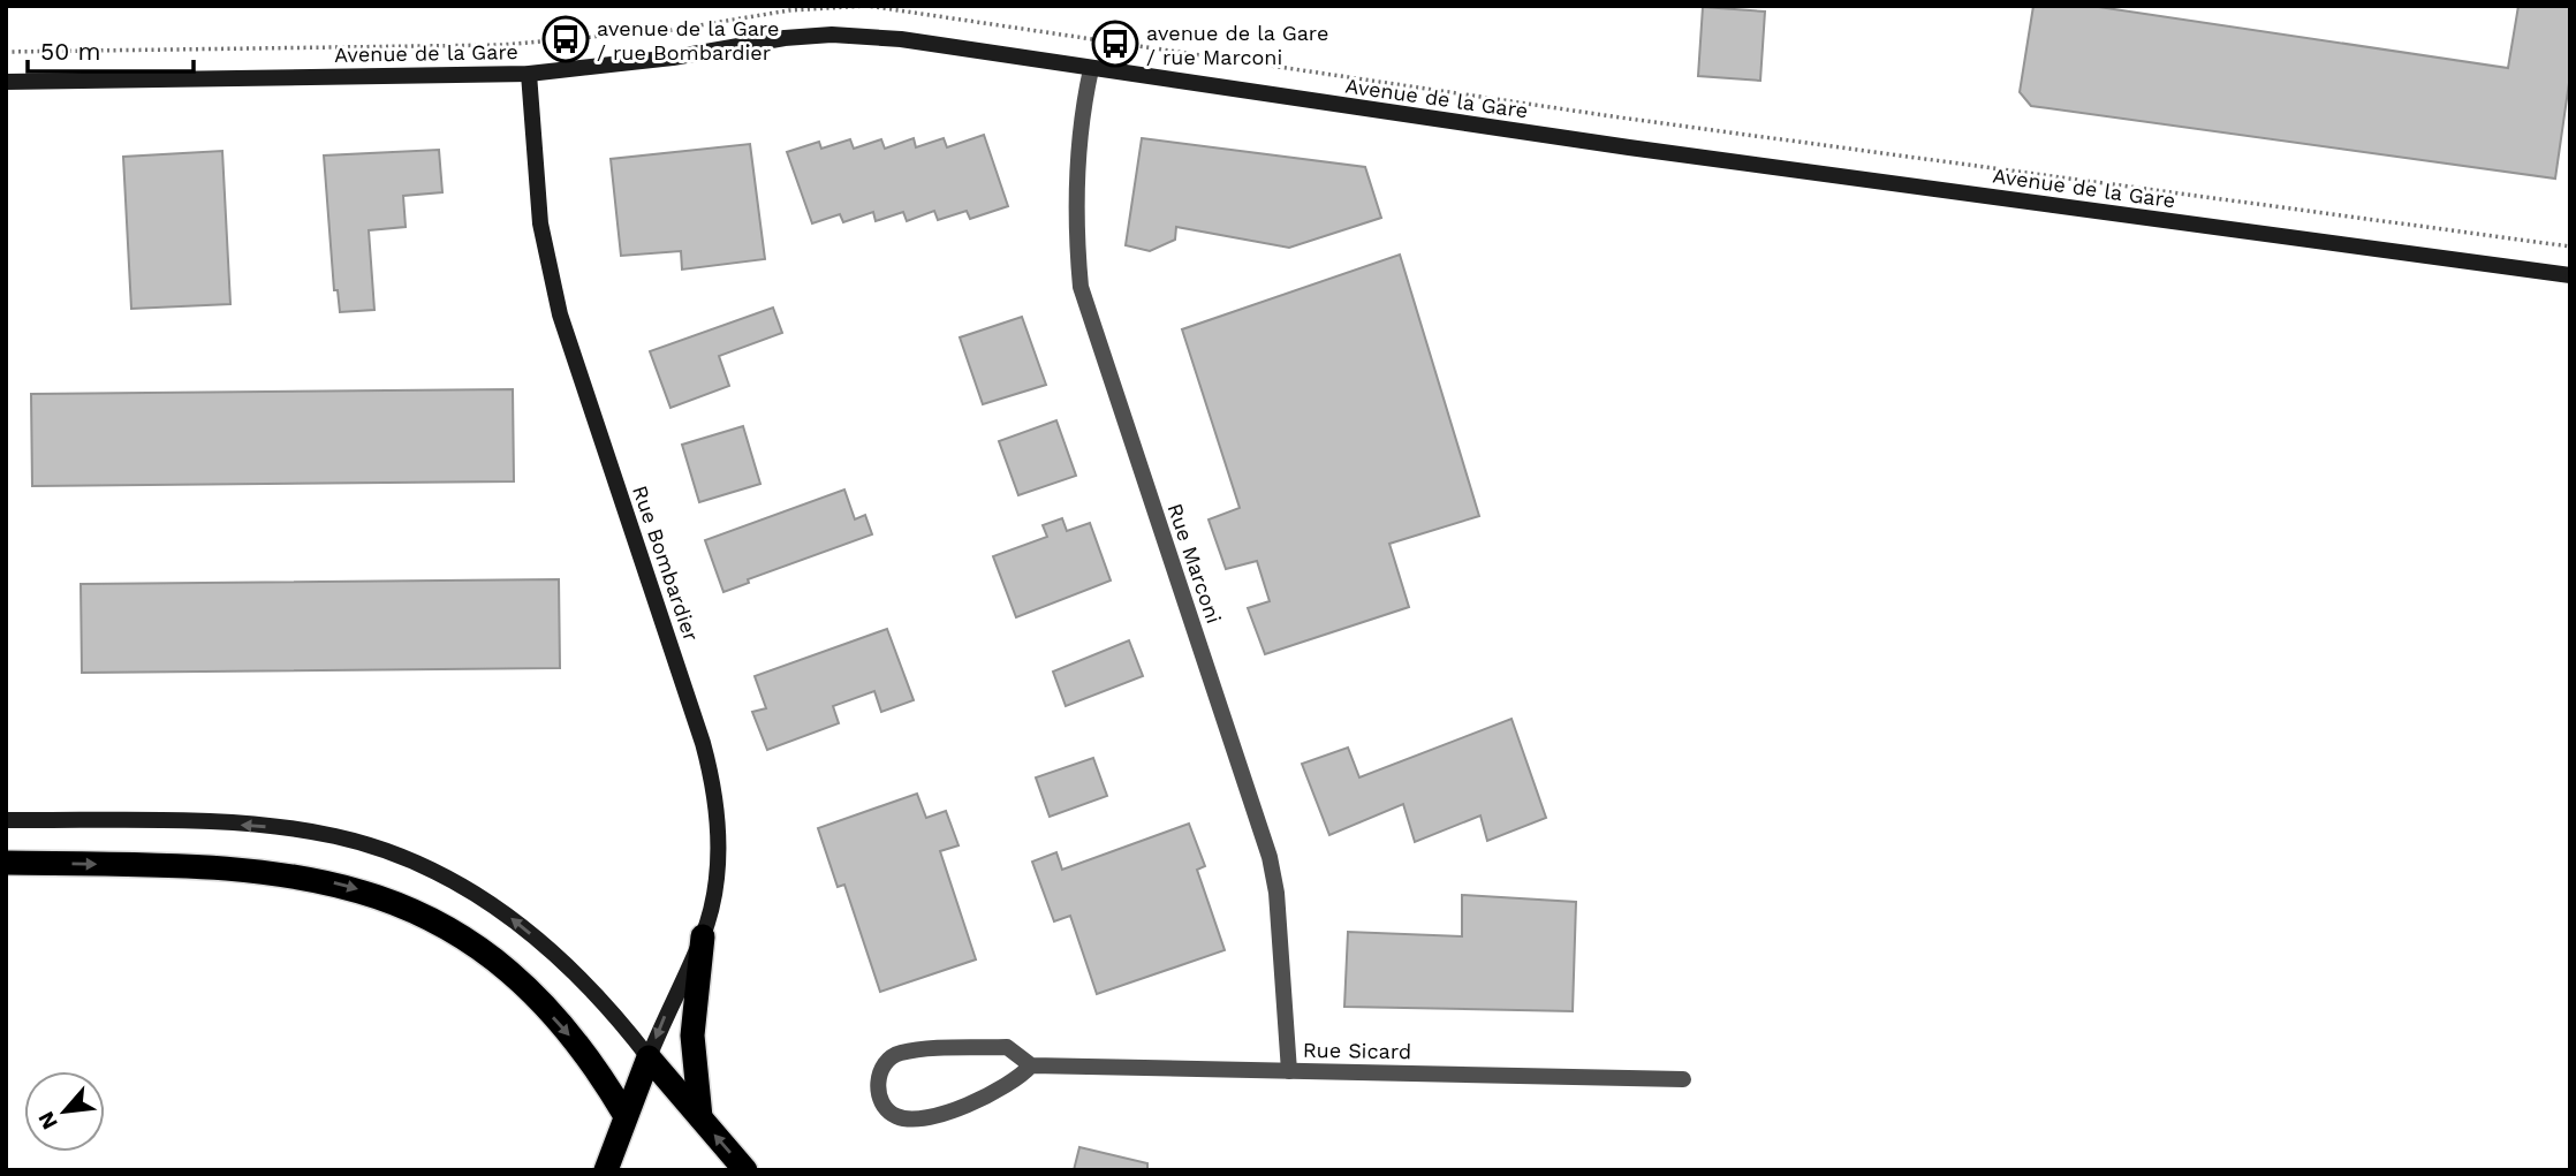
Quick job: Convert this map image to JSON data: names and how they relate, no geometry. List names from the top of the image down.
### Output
{
  "streets": {
    "street": [
      "Avenue de la Gare",
      "Rue Bombardier",
      "Rue Marconi",
      "Rue Sicard"
    ]
  },
  "crossings": [
    ["Avenue de la Gare", "Rue Bombardier"],
    ["Avenue de la Gare", "Rue Marconi"],
    ["Rue Marconi", "Rue Sicard"]
  ],
  "places": {
    "bus stop": ["avenue de la Gare / rue Bombardier", "avenue de la Gare / rue Marconi"]
  },
  "scale_bar": "50 m",
  "north": "bottom left"
}
